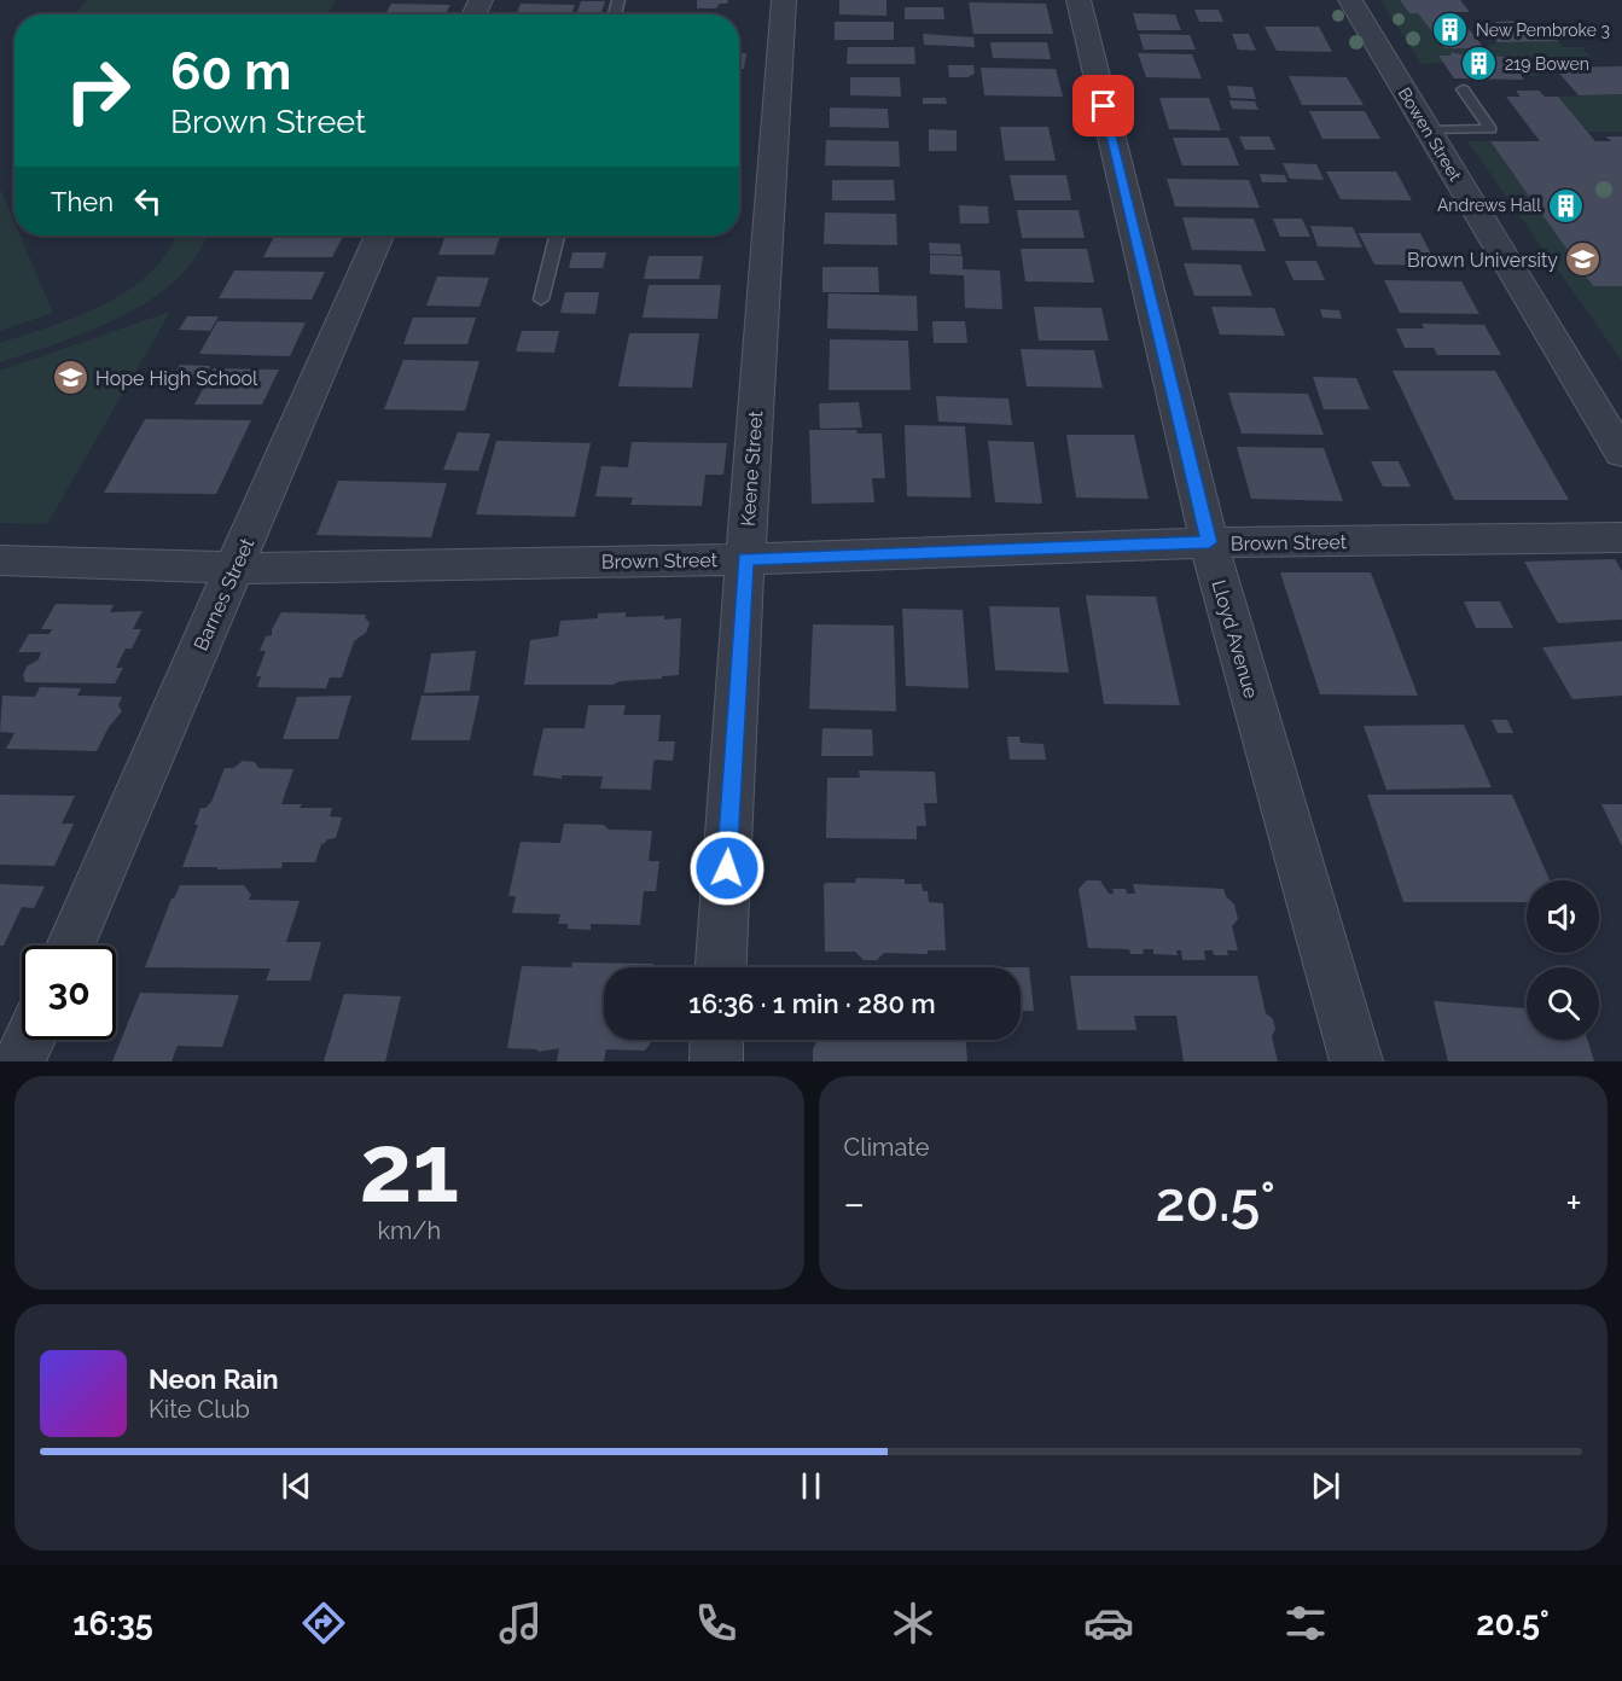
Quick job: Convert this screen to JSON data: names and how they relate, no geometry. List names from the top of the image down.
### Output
{
  "streets": {
    "street": [
      "Bowen Street",
      "Keene Street",
      "Brown Street",
      "Barnes Street",
      "Lloyd Avenue"
    ]
  },
  "crossings": [
    ["Keene Street", "Brown Street"],
    ["Brown Street", "Barnes Street"],
    ["Brown Street", "Lloyd Avenue"]
  ],
  "places": {
    "building": ["New Pembroke 3", "219 Bowen", "Andrews Hall"],
    "school or university": ["Brown University", "Hope High School"]
  },
  "page": {
    "turn": ["60 m", "Brown Street"],
    "then": "Then",
    "limit": "30",
    "trip": "16:36 · 1 min · 280 m",
    "tile": [
      ["21", "km/h"],
      "Climate"
    ],
    "heat": ["−", "20.5°", "+"],
    "song": ["Neon Rain", "Kite Club"],
    "tabs": ["16:35", "20.5°"]
  }
}
